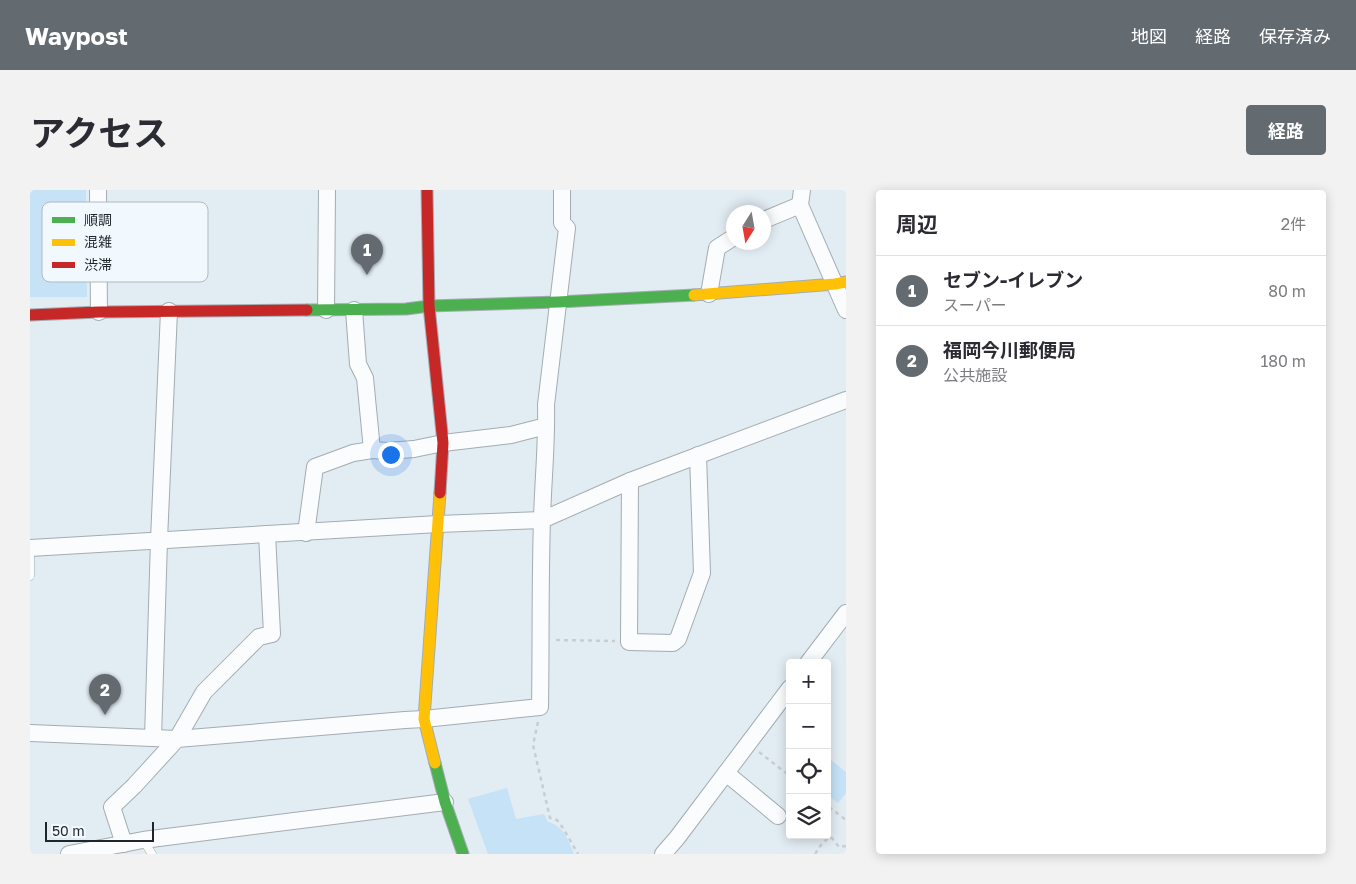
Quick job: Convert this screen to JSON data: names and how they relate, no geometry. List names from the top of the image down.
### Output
{
  "legend": ["順調", "混雑", "渋滞"],
  "scale_bar": "50 m",
  "north": "bottom",
  "page": {
    "header": "Waypost",
    "nav": ["地図", "経路", "保存済み"],
    "title": "アクセス",
    "buttons": "経路",
    "heading": ["周辺", "2件"],
    "pins": ["1", "2"],
    "list": [
      {
        "mark": "1",
        "name": "セブン-イレブン",
        "note": "スーパー",
        "value": "80 m"
      },
      {
        "mark": "2",
        "name": "福岡今川郵便局",
        "note": "公共施設",
        "value": "180 m"
      }
    ],
    "map_buttons": ["+", "−"],
    "scale": "50 m"
  }
}
